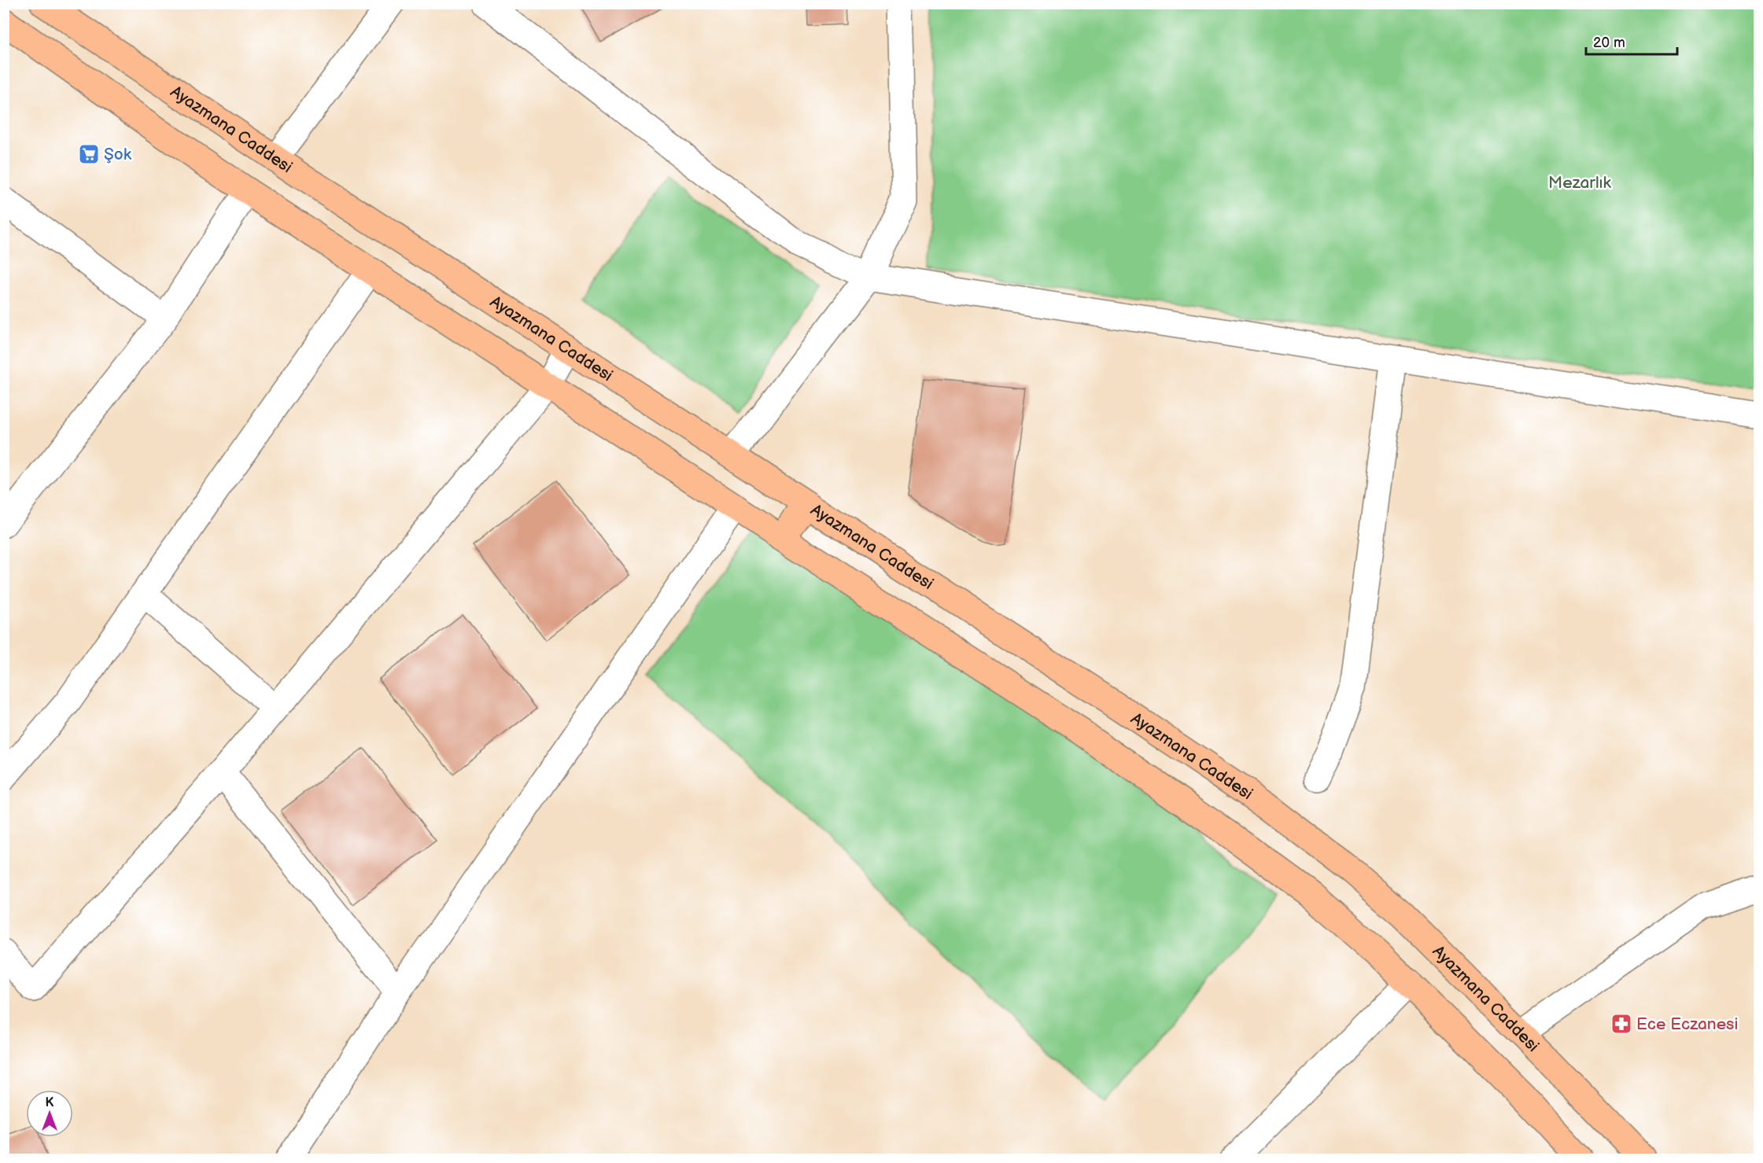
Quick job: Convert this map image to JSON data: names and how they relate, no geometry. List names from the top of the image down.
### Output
{
  "streets": {
    "main road": ["Ayazmana Caddesi"]
  },
  "parks": ["Mezarlık"],
  "places": {
    "supermarket": ["Şok"],
    "pharmacy": ["Ece Eczanesi"]
  },
  "scale_bar": "20 m",
  "north": "top"
}
